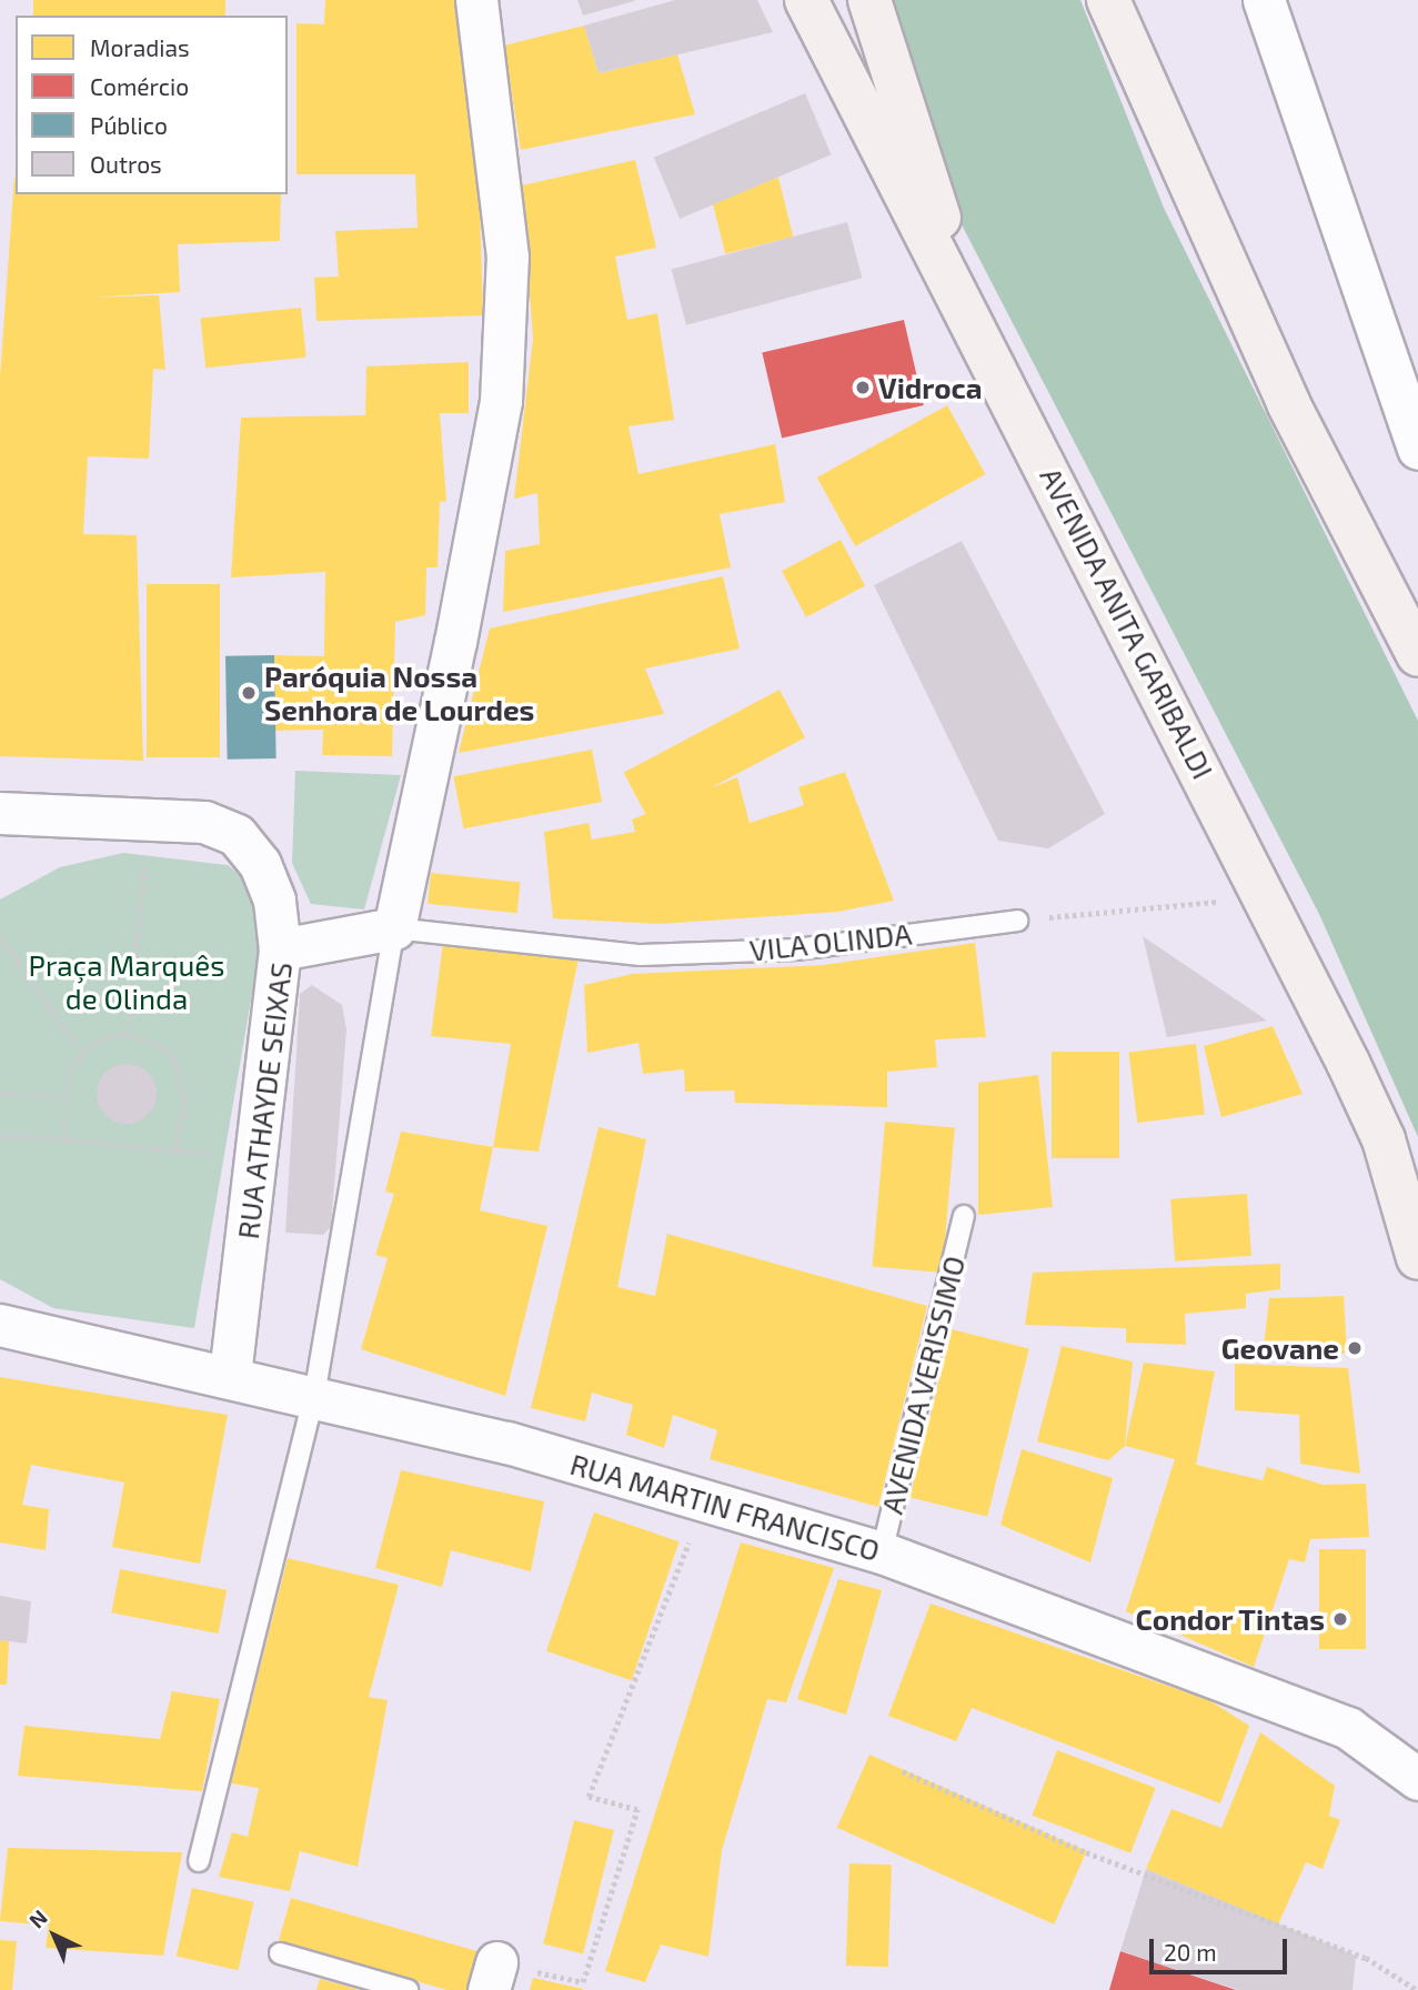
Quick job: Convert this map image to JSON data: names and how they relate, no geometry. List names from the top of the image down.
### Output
{
  "streets": {
    "main road": ["AVENIDA ANITA GARIBALDI"],
    "street": ["RUA ATHAYDE SEIXAS", "RUA MARTIN FRANCISCO"],
    "lane": ["VILA OLINDA", "AVENIDA VERISSIMO"]
  },
  "crossings": [
    ["VILA OLINDA", "RUA ATHAYDE SEIXAS"],
    ["RUA ATHAYDE SEIXAS", "RUA MARTIN FRANCISCO"],
    ["AVENIDA VERISSIMO", "RUA MARTIN FRANCISCO"]
  ],
  "parks": ["Praça Marquês de Olinda"],
  "places": [
    "Vidroca",
    "Paróquia Nossa Senhora de Lourdes",
    "Geovane",
    "Condor Tintas"
  ],
  "legend": [
    "Moradias",
    "Comércio",
    "Público",
    "Outros"
  ],
  "scale_bar": "20 m",
  "north": "top left"
}
